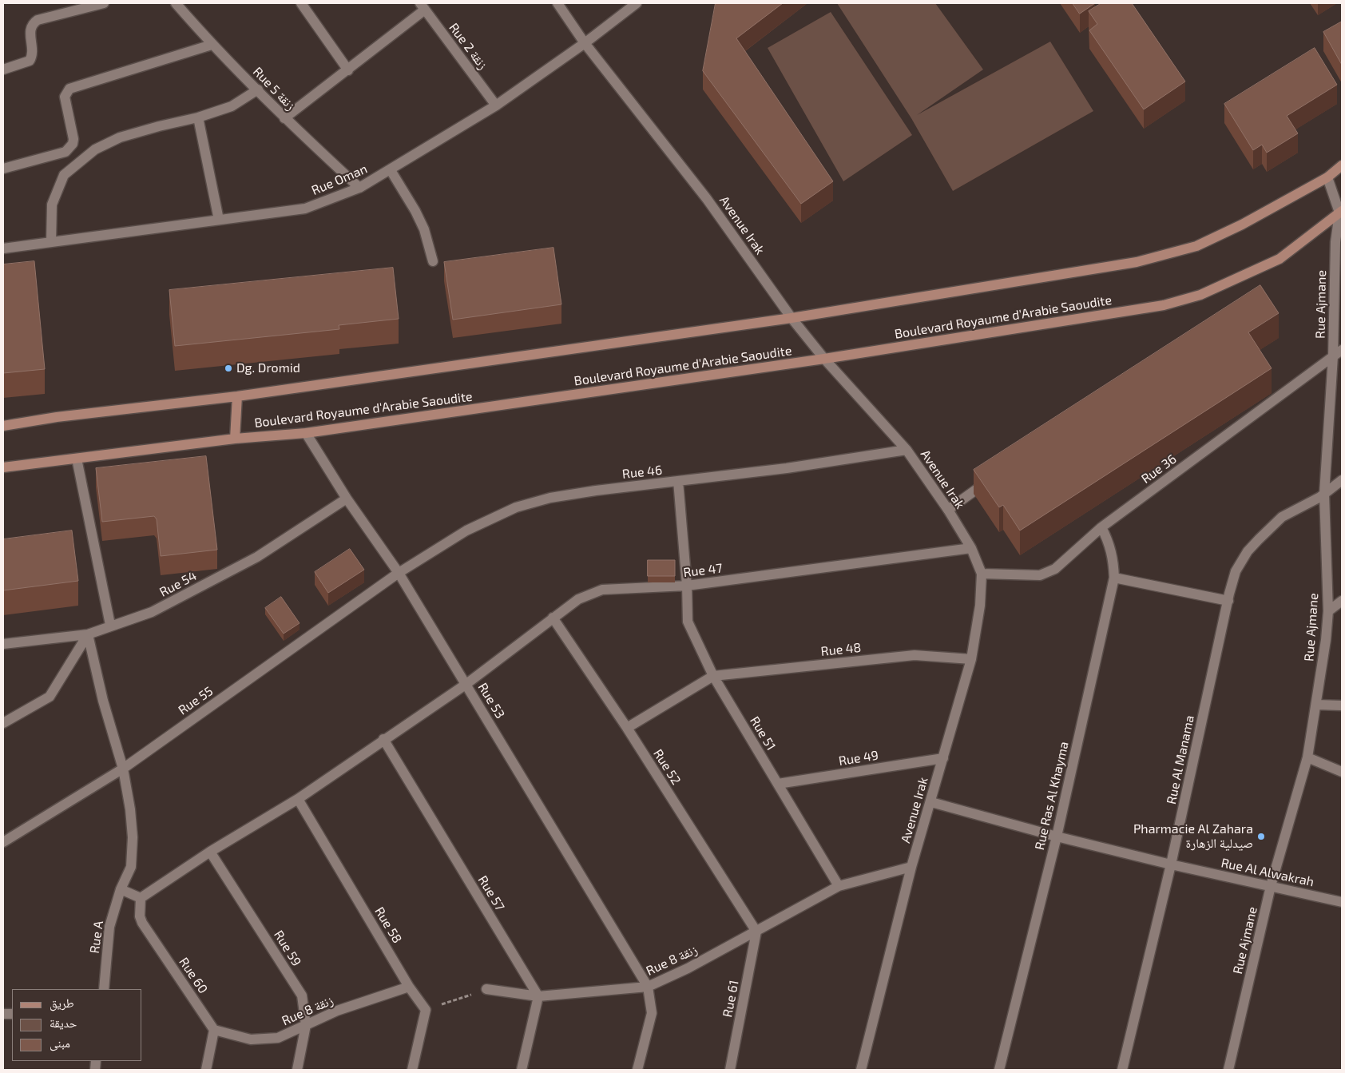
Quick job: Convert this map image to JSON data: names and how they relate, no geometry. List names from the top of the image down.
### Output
{
  "streets": {
    "main road": ["Boulevard Royaume d'Arabie Saoudite"],
    "street": [
      "Rue 2 زنقة",
      "Rue 5 زنقة",
      "Rue Oman",
      "Avenue Irak",
      "Rue Ajmane",
      "Rue 36",
      "Rue 46",
      "Rue 47",
      "Rue 54",
      "Rue 48",
      "Rue 55",
      "Rue 53",
      "Rue 51",
      "Rue 49",
      "Rue Al Manama",
      "Rue 52",
      "Rue Ras Al Khayma",
      "Rue Al Alwakrah",
      "Rue 57",
      "Rue 58",
      "Rue A",
      "Rue 59",
      "Rue 8 زنقة",
      "Rue 60",
      "Rue 61"
    ]
  },
  "crossings": [
    ["Rue 2 زنقة", "Rue Oman"],
    ["Rue 5 زنقة", "Rue Oman"],
    ["Rue Oman", "Avenue Irak"],
    ["Avenue Irak", "Boulevard Royaume d'Arabie Saoudite"],
    ["Avenue Irak", "Rue 36"],
    ["Avenue Irak", "Rue 46"],
    ["Avenue Irak", "Rue 47"],
    ["Avenue Irak", "Rue 48"],
    ["Avenue Irak", "Rue 49"],
    ["Avenue Irak", "Rue Al Alwakrah"],
    ["Avenue Irak", "Rue 8 زنقة"],
    ["Rue Ajmane", "Boulevard Royaume d'Arabie Saoudite"],
    ["Rue Ajmane", "Rue 36"],
    ["Rue Ajmane", "Rue Al Manama"],
    ["Rue Ajmane", "Rue Al Alwakrah"],
    ["Boulevard Royaume d'Arabie Saoudite", "Rue 53"],
    ["Rue 36", "Rue Ras Al Khayma"],
    ["Rue 46", "Rue 55"],
    ["Rue 46", "Rue 53"],
    ["Rue 46", "Rue 51"],
    ["Rue 47", "Rue 53"],
    ["Rue 47", "Rue 51"],
    ["Rue 47", "Rue 52"],
    ["Rue 47", "Rue 57"],
    ["Rue 47", "Rue 58"],
    ["Rue 47", "Rue 59"],
    ["Rue 47", "Rue 60"],
    ["Rue 54", "Rue 53"],
    ["Rue 54", "Rue A"],
    ["Rue 48", "Rue 51"],
    ["Rue 55", "Rue 53"],
    ["Rue 55", "Rue A"],
    ["Rue 53", "Rue 8 زنقة"],
    ["Rue 51", "Rue 49"],
    ["Rue 51", "Rue 8 زنقة"],
    ["Rue Al Manama", "Rue Al Alwakrah"],
    ["Rue 52", "Rue 8 زنقة"],
    ["Rue 52", "Rue 61"],
    ["Rue Ras Al Khayma", "Rue Al Alwakrah"],
    ["Rue 57", "Rue 8 زنقة"],
    ["Rue 58", "Rue 8 زنقة"],
    ["Rue 59", "Rue 8 زنقة"],
    ["Rue 8 زنقة", "Rue 60"],
    ["Rue 8 زنقة", "Rue 61"]
  ],
  "places": ["Dg. Dromid", "Pharmacie Al Zahara صيدلية الزهارة"],
  "legend": ["طريق", "حديقة", "مبنى"]
}
